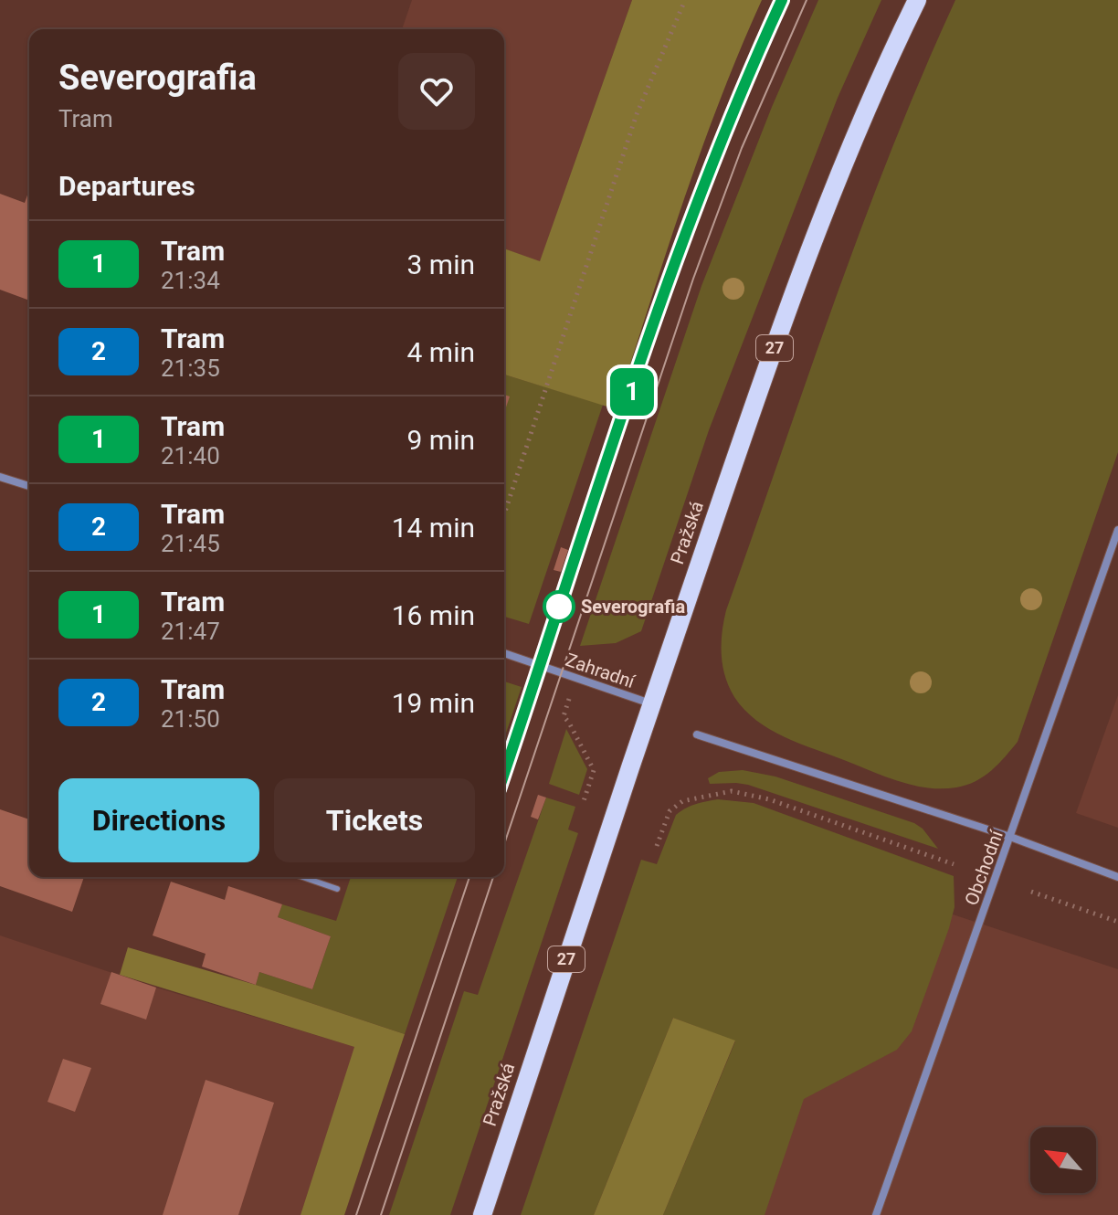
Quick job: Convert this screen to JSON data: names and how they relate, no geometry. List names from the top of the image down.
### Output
{
  "streets": {
    "main road": ["27", "Pražská"],
    "street": ["Zahradní", "Obchodní"]
  },
  "crossings": [
    ["Pražská", "Zahradní"]
  ],
  "places": ["Severografia"],
  "lines": ["tram line 1"],
  "north": "top left",
  "page": {
    "on_map": "1",
    "heading": [
      ["Severografia", "Tram"],
      "Departures"
    ],
    "list": [
      {
        "mark": "1",
        "name": "Tram",
        "note": "21:34",
        "value": "3 min"
      },
      {
        "mark": "2",
        "name": "Tram",
        "note": "21:35",
        "value": "4 min"
      },
      {
        "mark": "1",
        "name": "Tram",
        "note": "21:40",
        "value": "9 min"
      },
      {
        "mark": "2",
        "name": "Tram",
        "note": "21:45",
        "value": "14 min"
      },
      {
        "mark": "1",
        "name": "Tram",
        "note": "21:47",
        "value": "16 min"
      },
      {
        "mark": "2",
        "name": "Tram",
        "note": "21:50",
        "value": "19 min"
      }
    ],
    "buttons": ["Directions", "Tickets"]
  }
}
